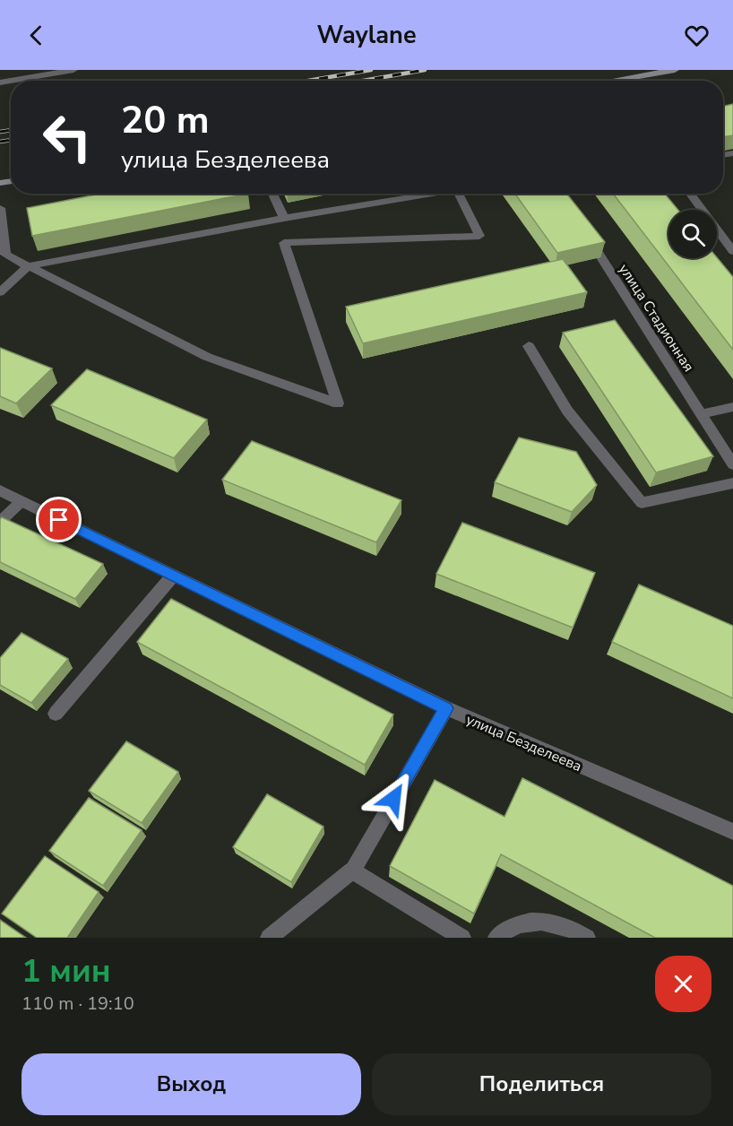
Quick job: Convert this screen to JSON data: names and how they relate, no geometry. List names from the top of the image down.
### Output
{
  "streets": {
    "street": ["улица Стадионная", "улица Безделеева"]
  },
  "page": {
    "header": "Waylane",
    "turn": ["20 m", "улица Безделеева"],
    "heading": ["1 мин", "110 m · 19:10"],
    "buttons": ["Выход", "Поделиться"]
  }
}
